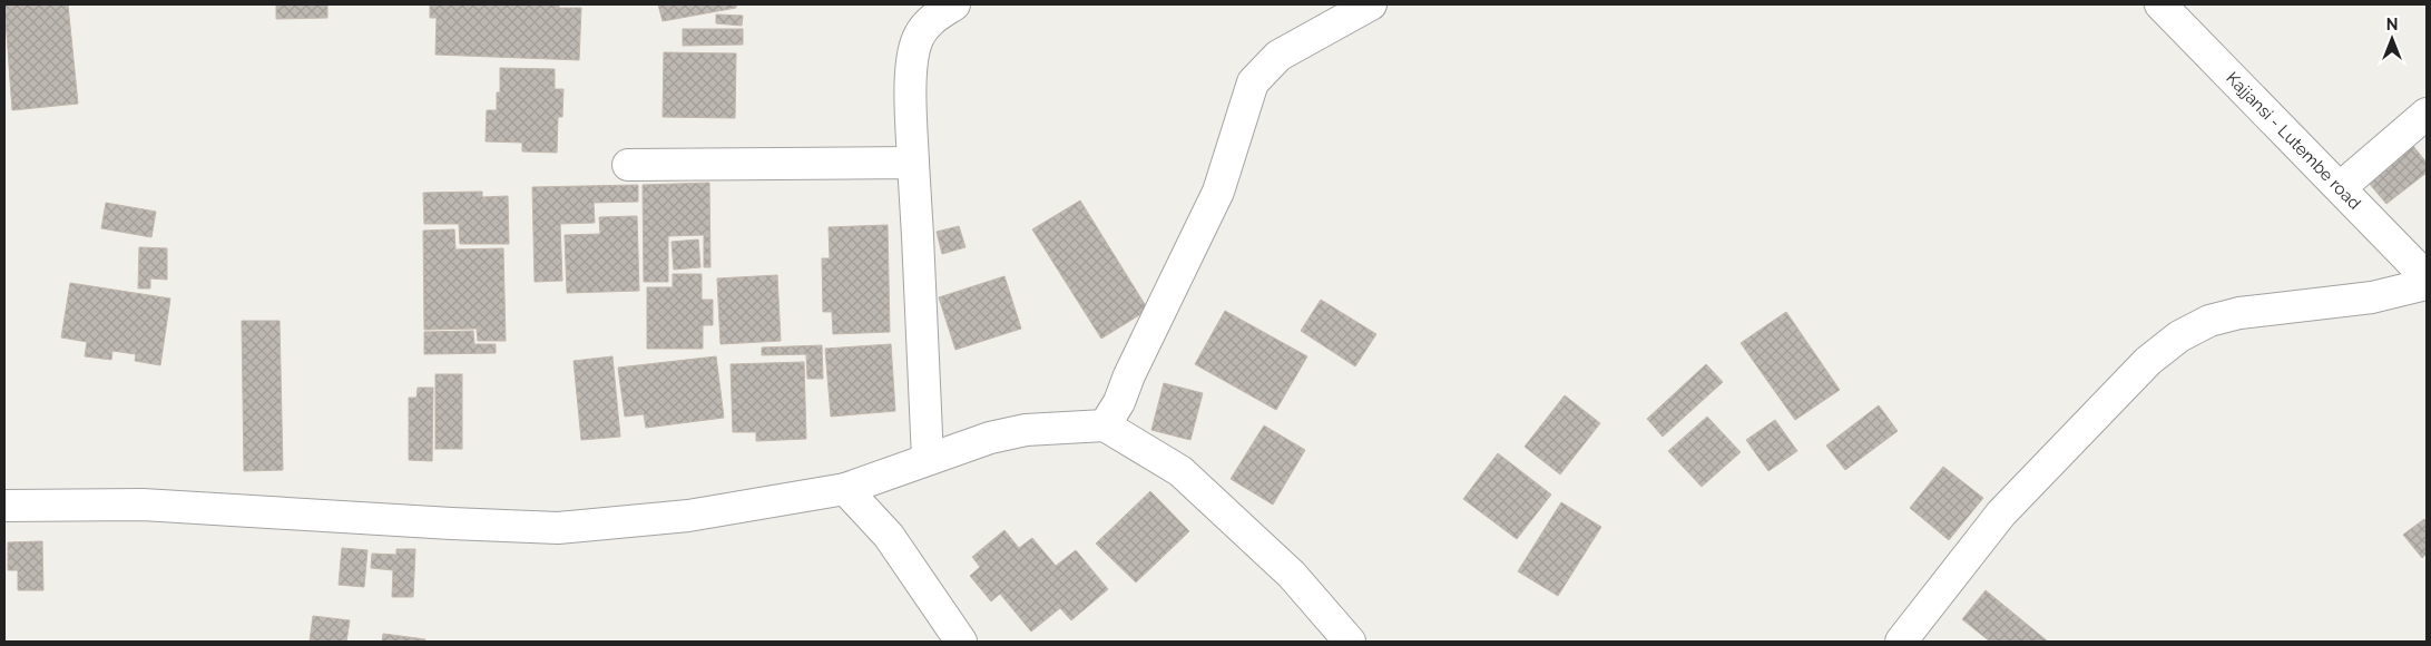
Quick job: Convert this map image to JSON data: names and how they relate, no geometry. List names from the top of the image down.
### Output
{
  "streets": {
    "street": ["Kajjansi - Lutembe road"]
  },
  "north": "top"
}
